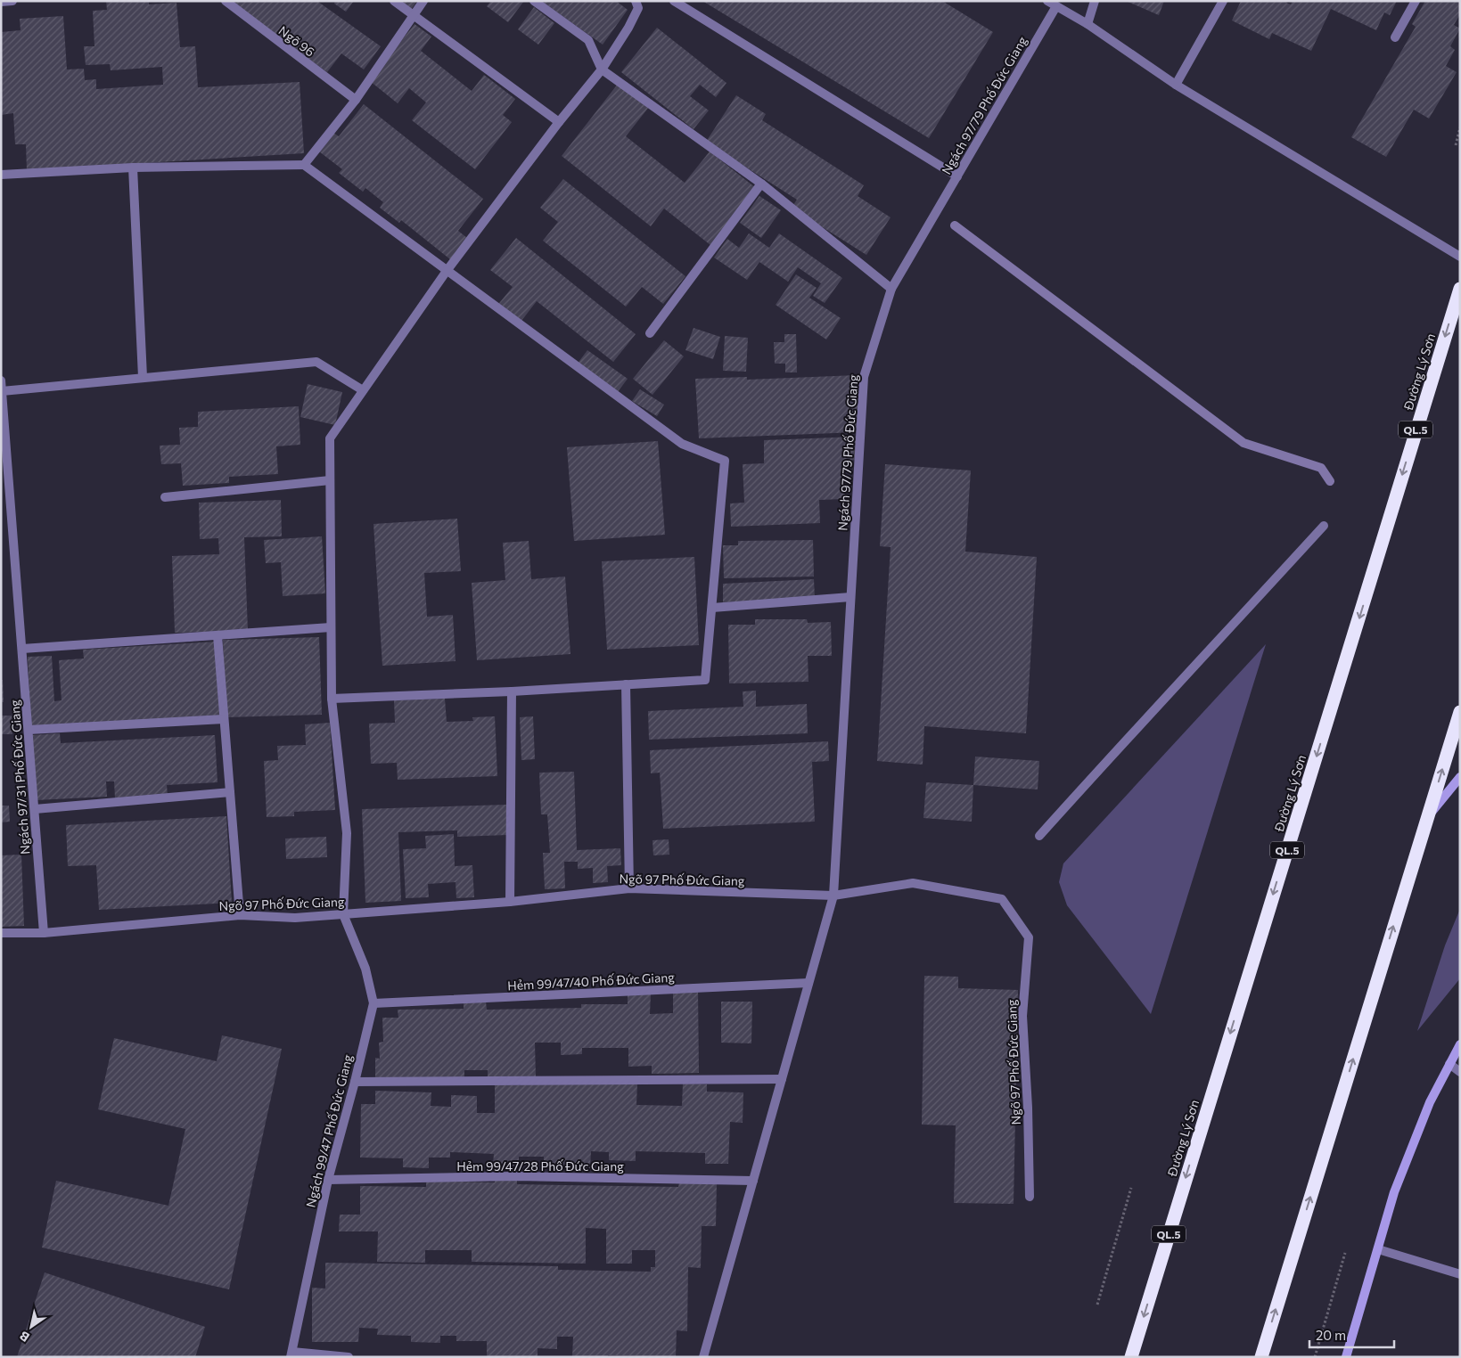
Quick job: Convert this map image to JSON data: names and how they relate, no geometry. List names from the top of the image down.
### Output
{
  "streets": {
    "highway": ["Đường Lý Sơn", "QL.5"],
    "street": [
      "Ngõ 96",
      "Ngách 97/79 Phố Đức Giang",
      "Ngách 97/31 Phố Đức Giang",
      "Ngõ 97 Phố Đức Giang",
      "Hẻm 99/47/40 Phố Đức Giang",
      "Ngách 99/47 Phố Đức Giang",
      "Hẻm 99/47/28 Phố Đức Giang"
    ]
  },
  "crossings": [
    ["Ngách 97/79 Phố Đức Giang", "Ngõ 97 Phố Đức Giang"],
    ["Ngách 97/79 Phố Đức Giang", "Hẻm 99/47/40 Phố Đức Giang"],
    ["Ngách 97/79 Phố Đức Giang", "Hẻm 99/47/28 Phố Đức Giang"],
    ["Ngách 97/31 Phố Đức Giang", "Ngõ 97 Phố Đức Giang"],
    ["Ngõ 97 Phố Đức Giang", "Ngách 99/47 Phố Đức Giang"],
    ["Hẻm 99/47/40 Phố Đức Giang", "Ngách 99/47 Phố Đức Giang"],
    ["Ngách 99/47 Phố Đức Giang", "Hẻm 99/47/28 Phố Đức Giang"]
  ],
  "one_way": ["Đường Lý Sơn"],
  "scale_bar": "20 m",
  "north": "bottom left"
}
